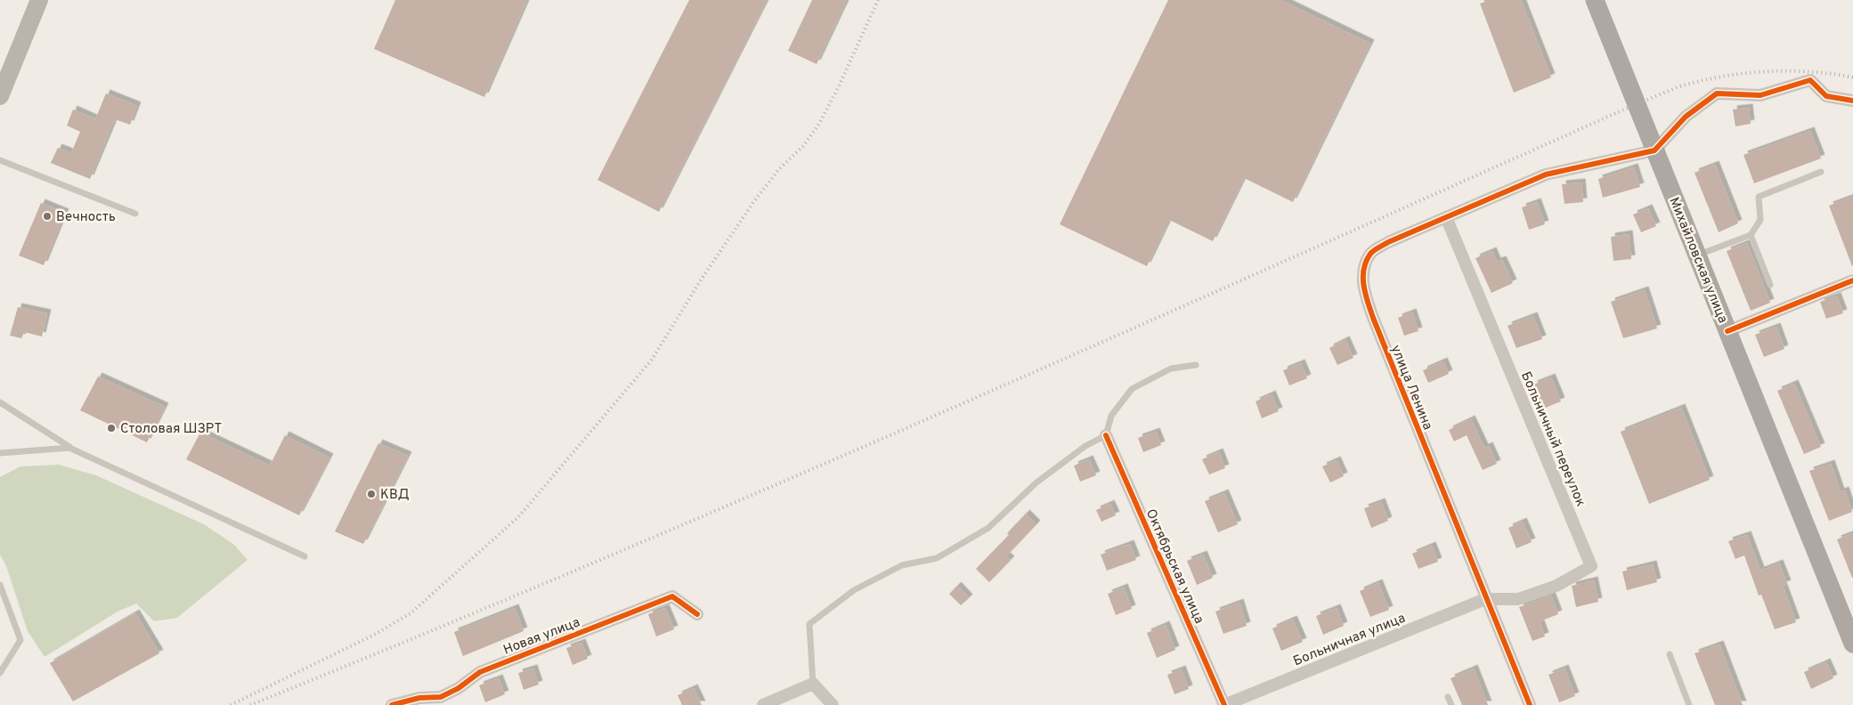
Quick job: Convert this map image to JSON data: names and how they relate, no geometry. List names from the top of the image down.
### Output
{
  "streets": {
    "main road": ["Михайловская улица"],
    "street": [
      "улица Ленина",
      "Больничный переулок",
      "Октябрьская улица",
      "Новая улица",
      "Больничная улица"
    ]
  },
  "crossings": [
    ["Михайловская улица", "улица Ленина"],
    ["улица Ленина", "Больничный переулок"],
    ["улица Ленина", "Больничная улица"],
    ["Больничный переулок", "Больничная улица"],
    ["Октябрьская улица", "Больничная улица"]
  ],
  "places": ["Вечность", "Столовая ШЗРТ", "КВД"]
}
